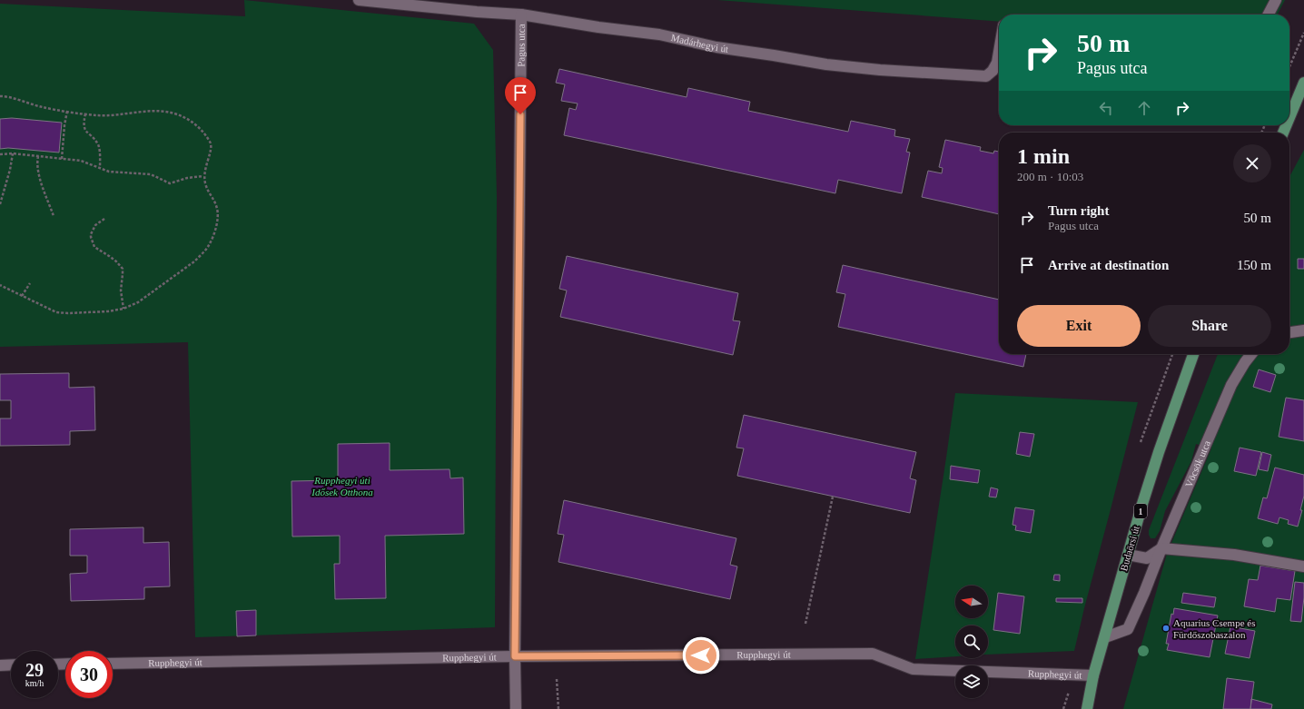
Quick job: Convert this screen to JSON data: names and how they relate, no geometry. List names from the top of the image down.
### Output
{
  "streets": {
    "main road": ["1", "Budaörsi út"],
    "street": [
      "Madárhegyi út",
      "Pagus utca",
      "Vöcsök utca",
      "Rupphegyi út"
    ]
  },
  "crossings": [
    ["Madárhegyi út", "Pagus utca"],
    ["Pagus utca", "Rupphegyi út"],
    ["Vöcsök utca", "Budaörsi út"],
    ["Budaörsi út", "Rupphegyi út"]
  ],
  "parks": ["Rupphegyi úti Idősek Otthona"],
  "places": ["Aquarius Csempe és Fürdőszobaszalon"],
  "north": "left",
  "page": {
    "turn": ["50 m", "Pagus utca"],
    "heading": ["1 min", "200 m · 10:03"],
    "list": [
      {
        "name": "Turn right",
        "note": "Pagus utca",
        "value": "50 m"
      },
      {
        "name": "Arrive at destination",
        "value": "150 m"
      }
    ],
    "buttons": ["Exit", "Share"],
    "speed": "29 km/h",
    "limit": "30"
  }
}
